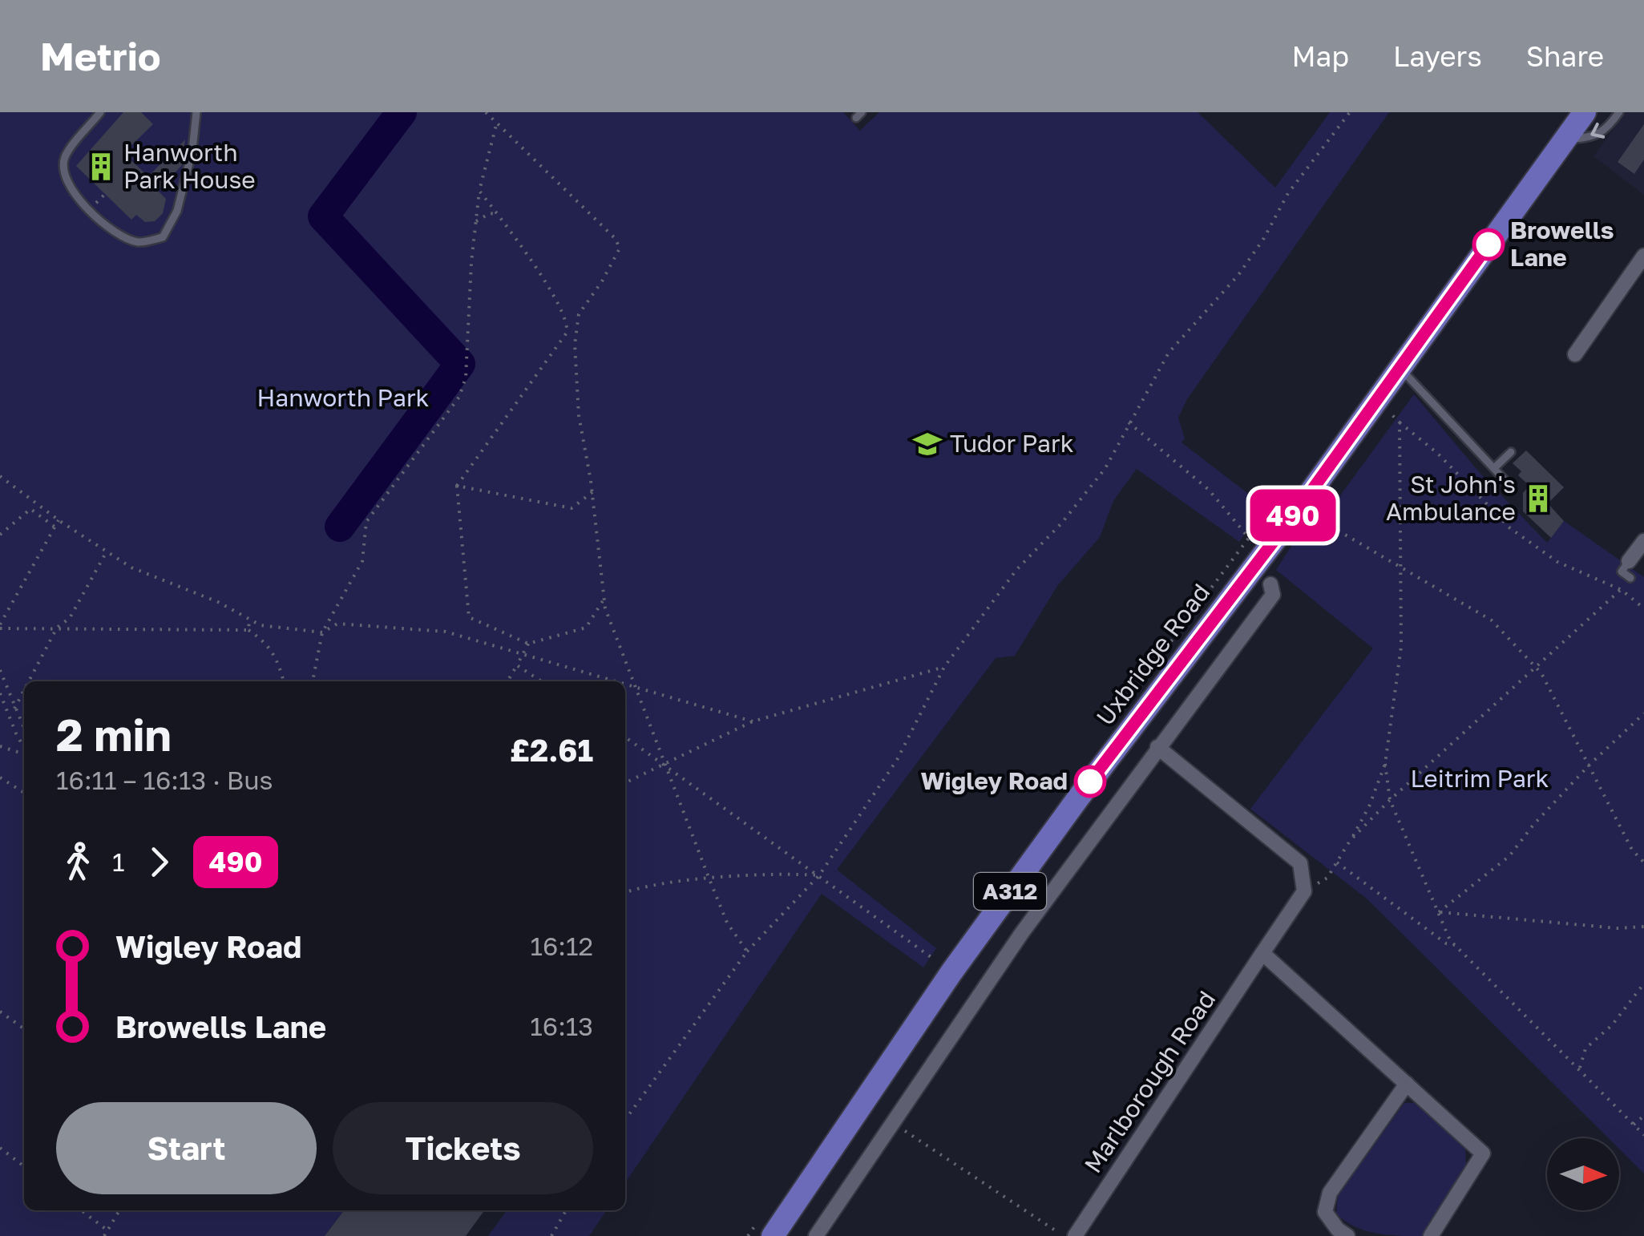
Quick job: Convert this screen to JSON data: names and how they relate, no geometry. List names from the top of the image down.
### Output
{
  "streets": {
    "main road": ["Uxbridge Road", "A312"],
    "street": ["Marlborough Road"]
  },
  "parks": ["Hanworth Park", "Leitrim Park"],
  "places": {
    "building": ["Hanworth Park House", "St John's Ambulance"],
    "other": ["Browells Lane", "Wigley Road"],
    "school or university": ["Tudor Park"]
  },
  "lines": ["bus line 490"],
  "north": "right",
  "page": {
    "header": "Metrio",
    "nav": ["Map", "Layers", "Share"],
    "on_map": "490",
    "heading": ["2 min", "16:11 – 16:13 · Bus", "£2.61"],
    "legs": ["1", "490"],
    "list": [
      {
        "name": "Wigley Road",
        "value": "16:12"
      },
      {
        "name": "Browells Lane",
        "value": "16:13"
      }
    ],
    "buttons": ["Start", "Tickets"]
  }
}
